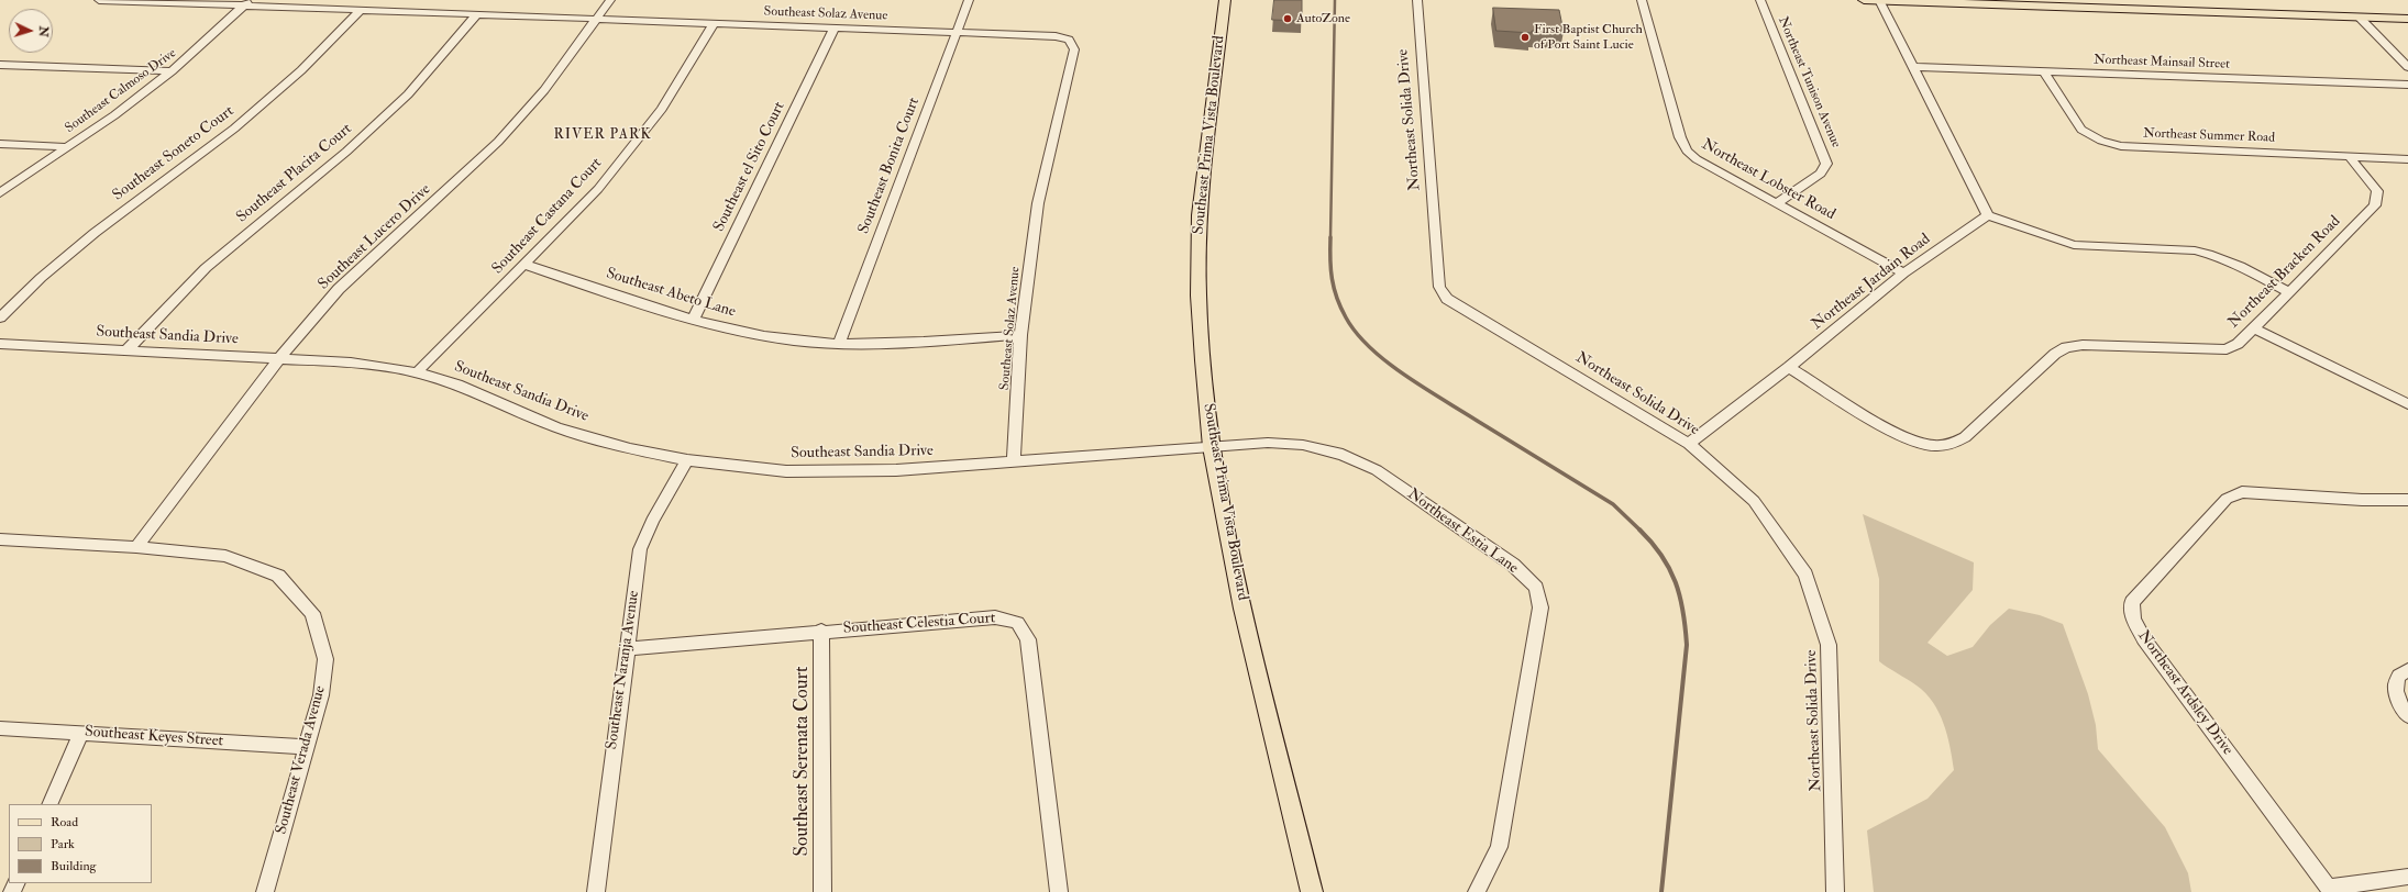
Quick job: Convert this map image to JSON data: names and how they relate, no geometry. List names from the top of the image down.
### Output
{
  "streets": {
    "main road": ["Southeast Prima Vista Boulevard"],
    "street": [
      "Southeast Solaz Avenue",
      "Northeast Mainsail Street",
      "Northeast Tunison Avenue",
      "Southeast Calmoso Drive",
      "Northeast Solida Drive",
      "Northeast Summer Road",
      "Southeast Soneto Court",
      "Southeast Bonita Court",
      "Southeast el Sito Court",
      "Southeast Placita Court",
      "Northeast Lobster Road",
      "Southeast Castana Court",
      "Southeast Lucero Drive",
      "Northeast Bracken Road",
      "Northeast Jardain Road",
      "Southeast Abeto Lane",
      "Southeast Sandia Drive",
      "Northeast Estia Lane",
      "Southeast Celestia Court",
      "Southeast Naranja Avenue",
      "Northeast Ardsley Drive",
      "Southeast Keyes Street",
      "Southeast Verada Avenue",
      "Southeast Serenata Court"
    ]
  },
  "crossings": [
    ["Southeast Solaz Avenue", "Southeast Calmoso Drive"],
    ["Southeast Solaz Avenue", "Southeast Soneto Court"],
    ["Southeast Solaz Avenue", "Southeast Bonita Court"],
    ["Southeast Solaz Avenue", "Southeast el Sito Court"],
    ["Southeast Solaz Avenue", "Southeast Placita Court"],
    ["Southeast Solaz Avenue", "Southeast Castana Court"],
    ["Southeast Solaz Avenue", "Southeast Lucero Drive"],
    ["Southeast Solaz Avenue", "Southeast Abeto Lane"],
    ["Southeast Solaz Avenue", "Southeast Sandia Drive"],
    ["Northeast Mainsail Street", "Northeast Summer Road"],
    ["Northeast Tunison Avenue", "Northeast Lobster Road"],
    ["Northeast Solida Drive", "Northeast Jardain Road"],
    ["Southeast Prima Vista Boulevard", "Southeast Sandia Drive"],
    ["Southeast Prima Vista Boulevard", "Northeast Estia Lane"],
    ["Northeast Summer Road", "Northeast Bracken Road"],
    ["Southeast Bonita Court", "Southeast Abeto Lane"],
    ["Southeast el Sito Court", "Southeast Abeto Lane"],
    ["Southeast Placita Court", "Southeast Sandia Drive"],
    ["Northeast Lobster Road", "Northeast Jardain Road"],
    ["Southeast Castana Court", "Southeast Abeto Lane"],
    ["Southeast Castana Court", "Southeast Sandia Drive"],
    ["Southeast Lucero Drive", "Southeast Sandia Drive"],
    ["Southeast Lucero Drive", "Southeast Verada Avenue"],
    ["Northeast Bracken Road", "Northeast Jardain Road"],
    ["Southeast Sandia Drive", "Northeast Estia Lane"],
    ["Southeast Sandia Drive", "Southeast Naranja Avenue"],
    ["Southeast Celestia Court", "Southeast Naranja Avenue"],
    ["Southeast Celestia Court", "Southeast Serenata Court"],
    ["Southeast Keyes Street", "Southeast Verada Avenue"]
  ],
  "districts": ["RIVER PARK"],
  "places": ["AutoZone", "First Baptist Church of Port Saint Lucie"],
  "legend": ["Road", "Park", "Building"],
  "north": "right"
}
